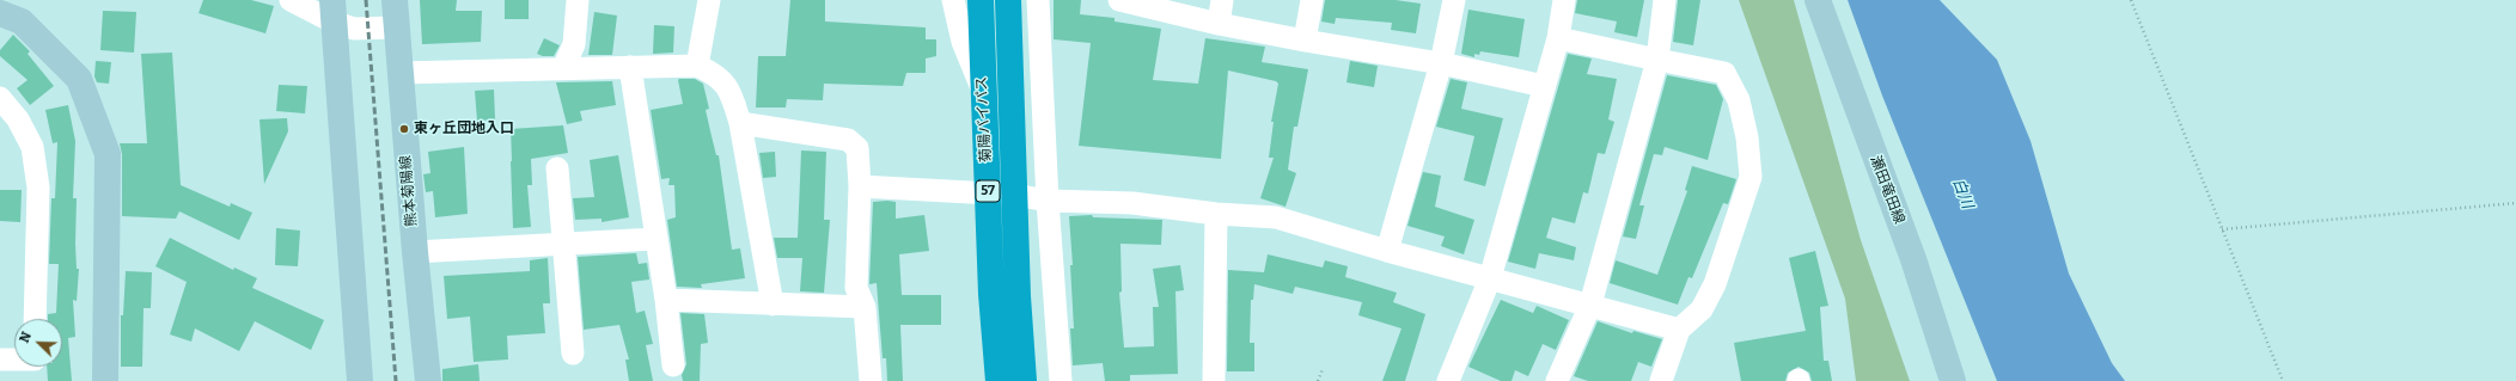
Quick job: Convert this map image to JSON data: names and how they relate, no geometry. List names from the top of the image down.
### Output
{
  "streets": {
    "highway": ["菊陽バイパス", "57"],
    "main road": ["瀬田竜田線", "熊本菊陽線"]
  },
  "water": ["白川"],
  "places": ["東ヶ丘団地入口"],
  "north": "top left"
}
